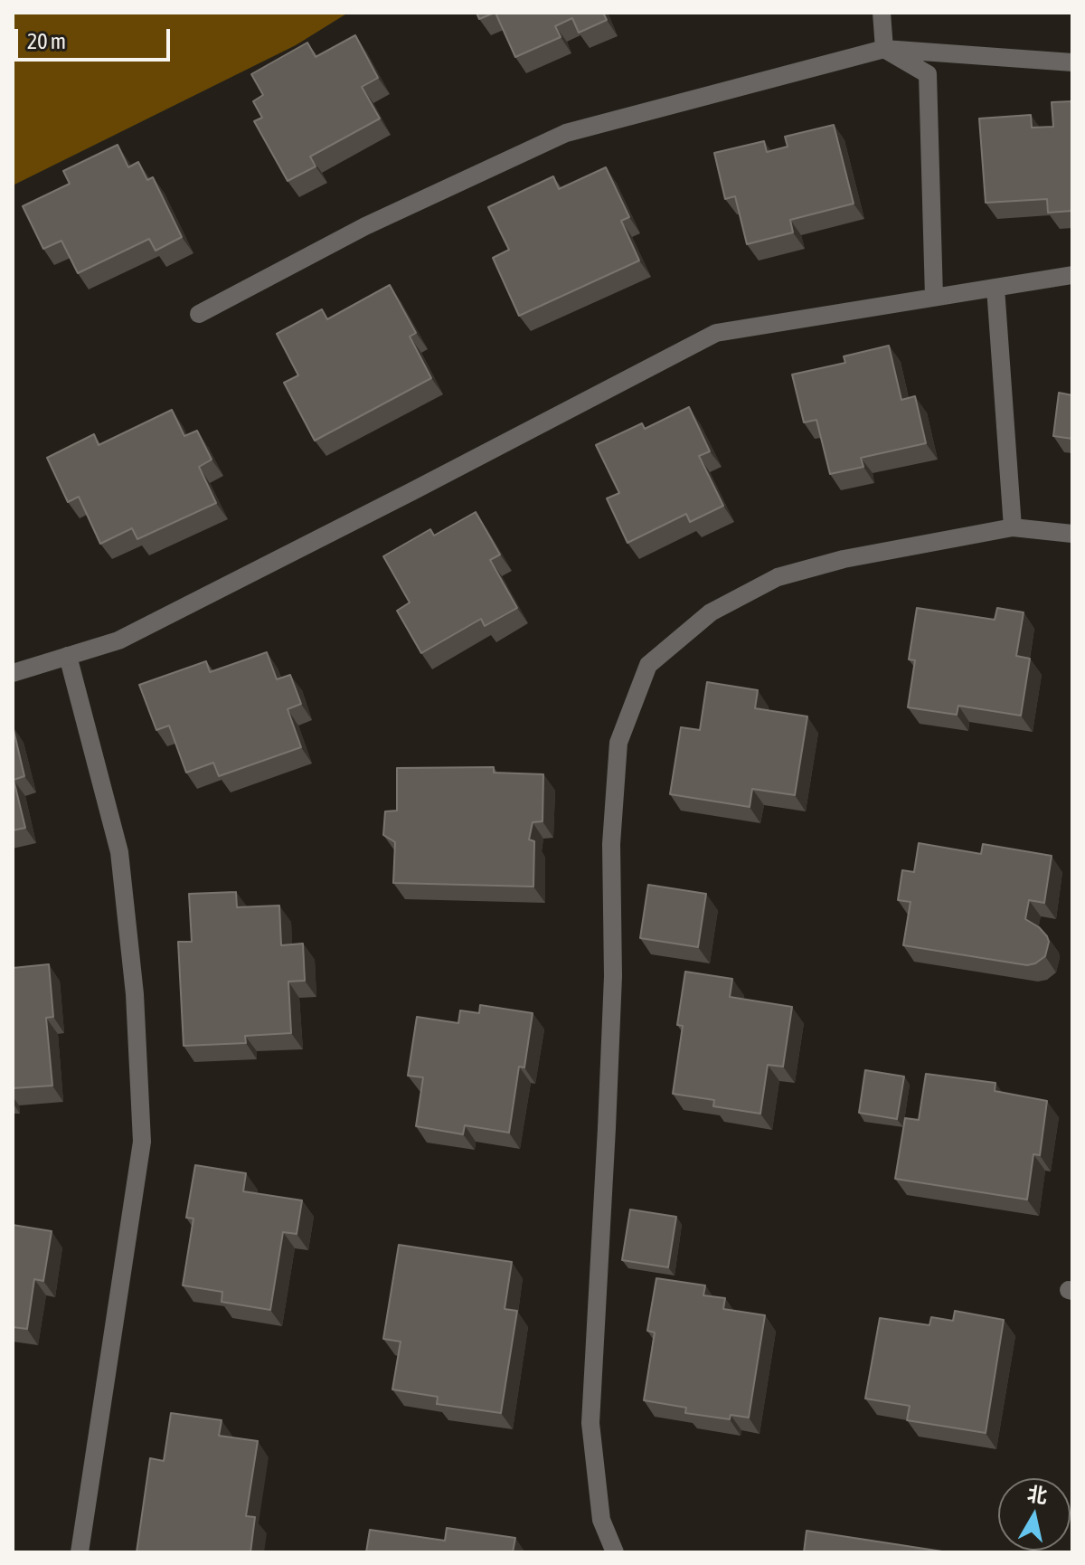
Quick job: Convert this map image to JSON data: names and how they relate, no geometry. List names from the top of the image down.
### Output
{
  "scale_bar": "20 m",
  "north": "top"
}
